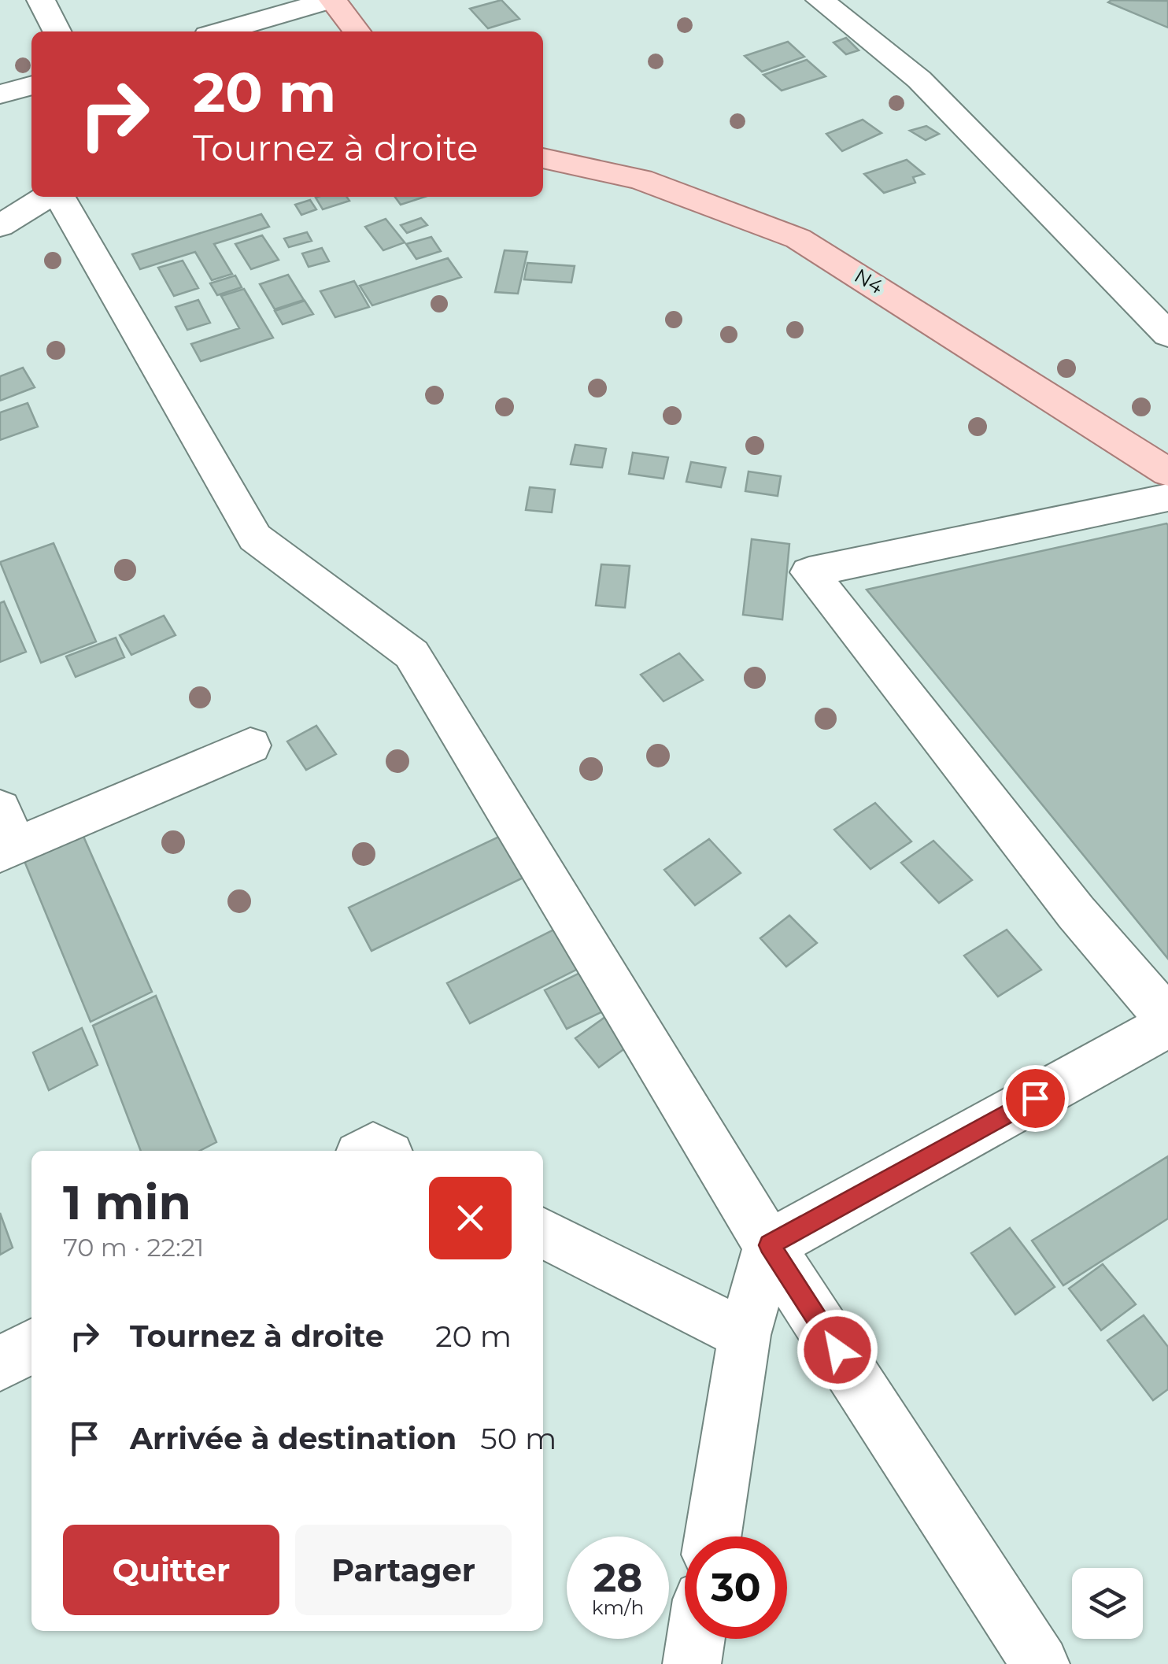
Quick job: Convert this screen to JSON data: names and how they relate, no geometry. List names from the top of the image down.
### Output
{
  "streets": {
    "main road": ["N4"]
  },
  "page": {
    "turn": ["20 m", "Tournez à droite"],
    "heading": ["1 min", "70 m · 22:21"],
    "list": [
      {
        "name": "Tournez à droite",
        "value": "20 m"
      },
      {
        "name": "Arrivée à destination",
        "value": "50 m"
      }
    ],
    "buttons": ["Quitter", "Partager"],
    "speed": "28 km/h",
    "limit": "30"
  }
}
